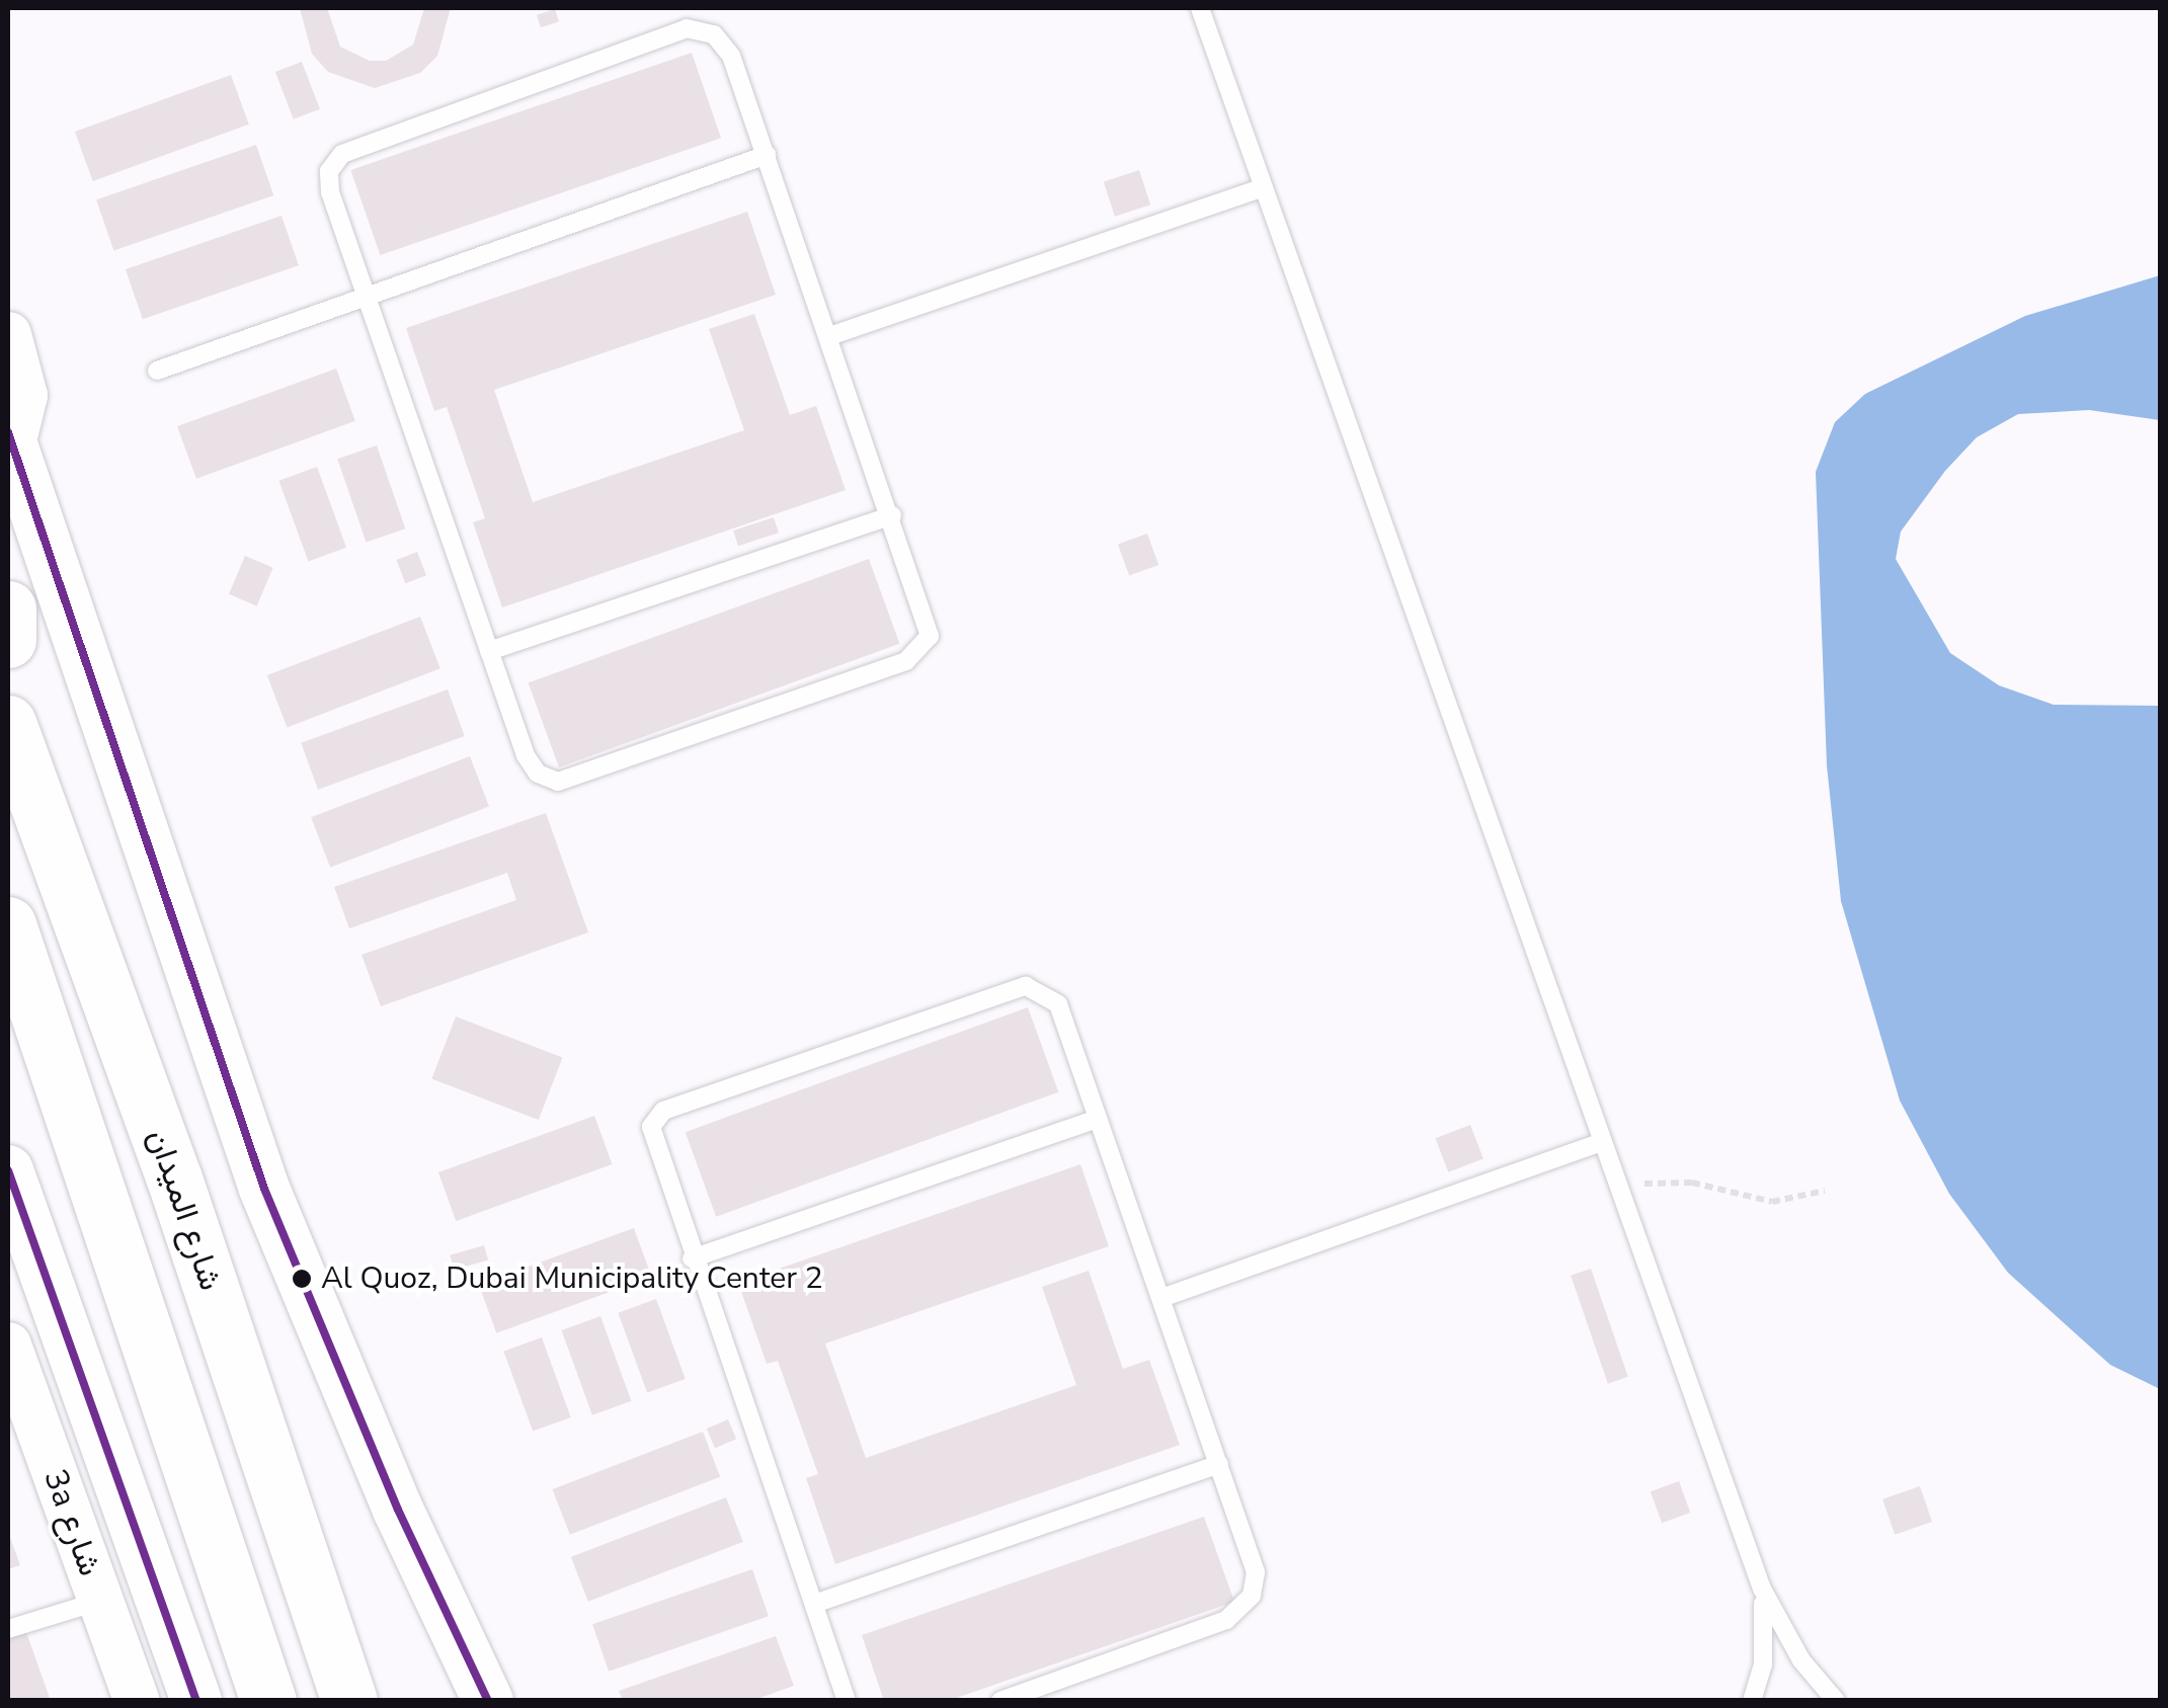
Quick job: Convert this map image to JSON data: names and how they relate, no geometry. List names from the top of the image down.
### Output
{
  "streets": {
    "main road": ["شارع الميدان"],
    "street": ["3a شارع"]
  },
  "places": ["Al Quoz, Dubai Municipality Center 2"]
}
